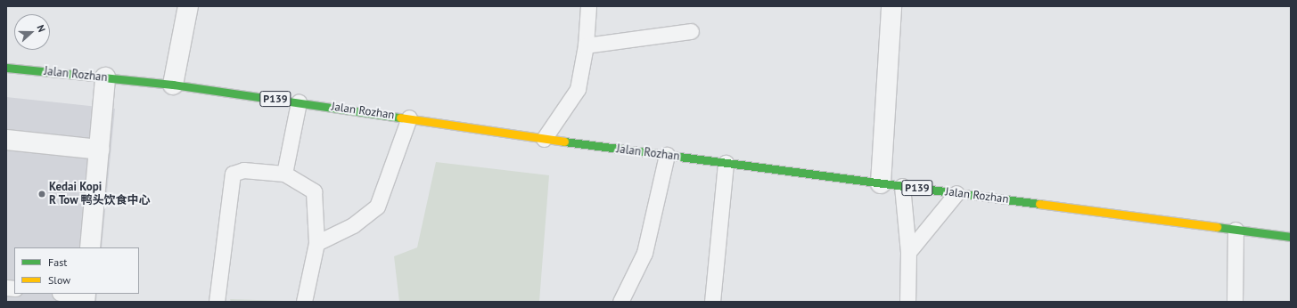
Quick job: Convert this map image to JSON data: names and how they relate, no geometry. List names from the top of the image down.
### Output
{
  "streets": {
    "main road": ["Jalan Rozhan", "P139"]
  },
  "places": ["Kedai Kopi R Tow 鸭头饮食中心"],
  "legend": ["Fast", "Slow"],
  "north": "right"
}
